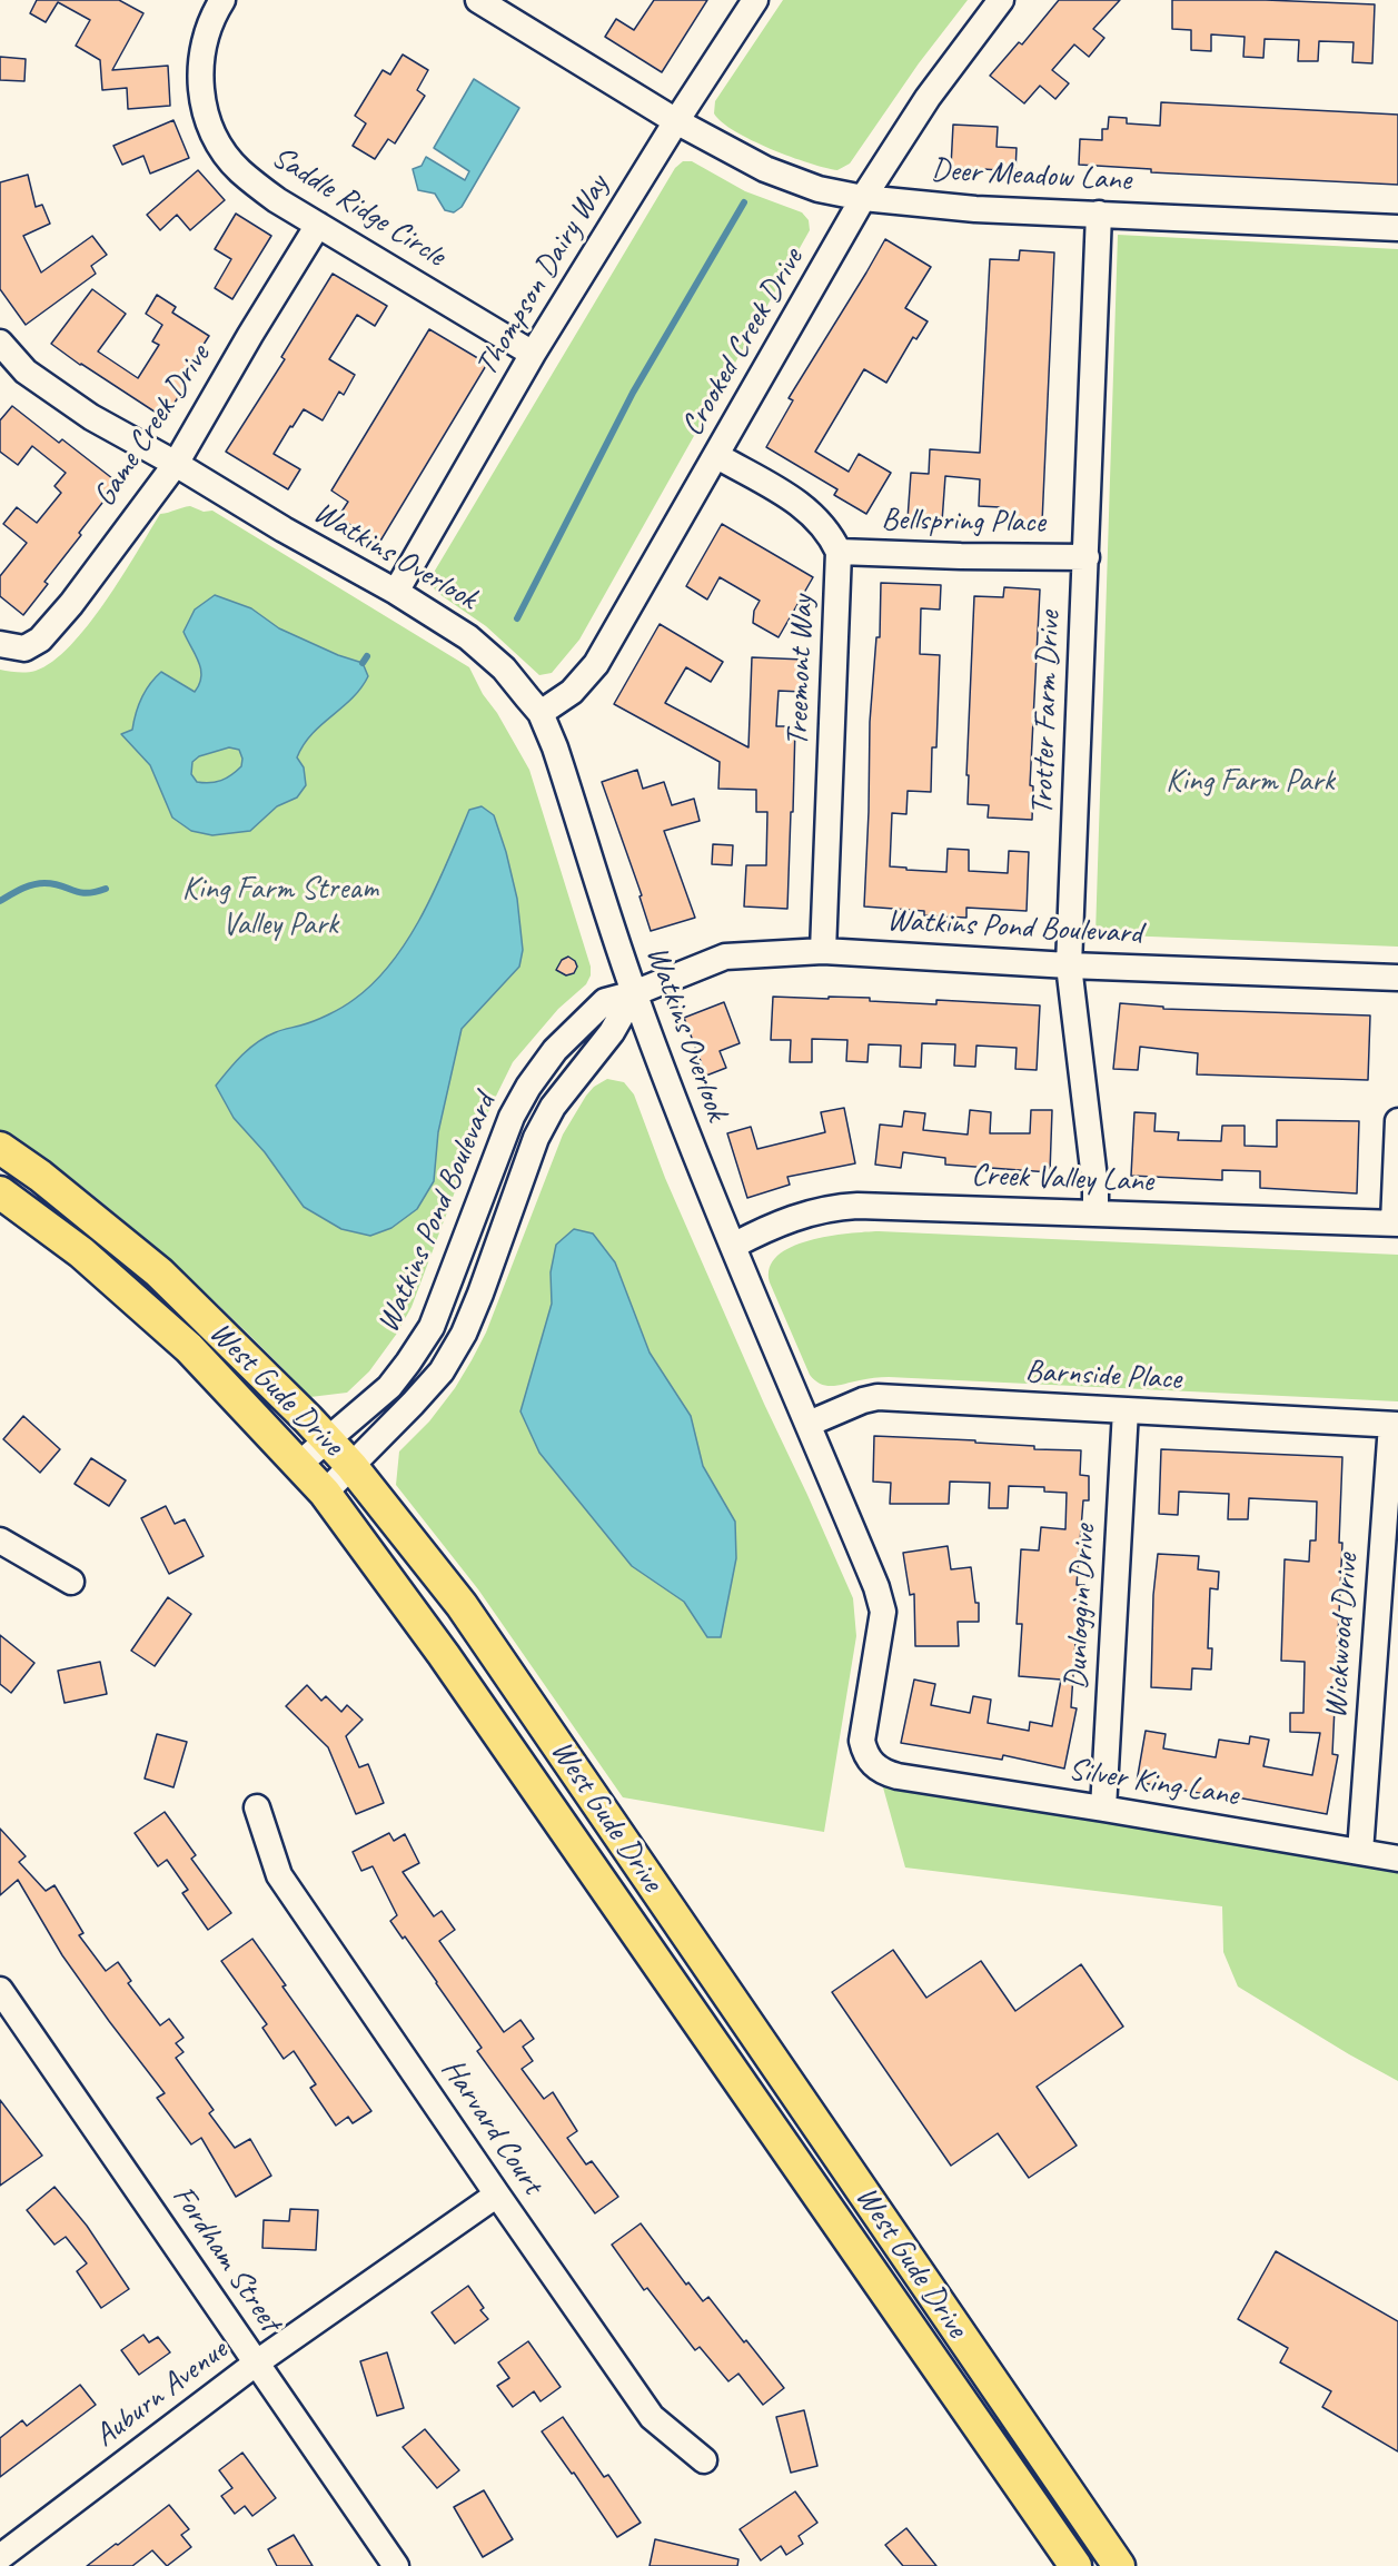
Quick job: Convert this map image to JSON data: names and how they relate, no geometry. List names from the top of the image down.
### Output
{
  "streets": {
    "main road": ["West Gude Drive"],
    "street": [
      "Deer Meadow Lane",
      "Saddle Ridge Circle",
      "Thompson Dairy Way",
      "Crooked Creek Drive",
      "Game Creek Drive",
      "Bellspring Place",
      "Watkins Overlook",
      "Treemont Way",
      "Trotter Farm Drive",
      "Watkins Pond Boulevard",
      "Creek Valley Lane",
      "Barnside Place",
      "Dunloggin Drive",
      "Wickwood Drive",
      "Silver King Lane",
      "Harvard Court",
      "Fordham Street",
      "Auburn Avenue"
    ]
  },
  "crossings": [
    ["Deer Meadow Lane", "Thompson Dairy Way"],
    ["Deer Meadow Lane", "Crooked Creek Drive"],
    ["Deer Meadow Lane", "Trotter Farm Drive"],
    ["Saddle Ridge Circle", "Thompson Dairy Way"],
    ["Saddle Ridge Circle", "Game Creek Drive"],
    ["Thompson Dairy Way", "Watkins Overlook"],
    ["Crooked Creek Drive", "Watkins Overlook"],
    ["Game Creek Drive", "Watkins Overlook"],
    ["Bellspring Place", "Treemont Way"],
    ["Bellspring Place", "Trotter Farm Drive"],
    ["Watkins Overlook", "Watkins Pond Boulevard"],
    ["Watkins Overlook", "Creek Valley Lane"],
    ["Watkins Overlook", "Barnside Place"],
    ["Watkins Overlook", "Silver King Lane"],
    ["Treemont Way", "Watkins Pond Boulevard"],
    ["Trotter Farm Drive", "Watkins Pond Boulevard"],
    ["Trotter Farm Drive", "Creek Valley Lane"],
    ["Watkins Pond Boulevard", "West Gude Drive"],
    ["Barnside Place", "Dunloggin Drive"],
    ["Barnside Place", "Wickwood Drive"],
    ["Dunloggin Drive", "Silver King Lane"],
    ["Wickwood Drive", "Silver King Lane"],
    ["Harvard Court", "Auburn Avenue"],
    ["Fordham Street", "Auburn Avenue"]
  ],
  "parks": ["King Farm Park", "King Farm Stream Valley Park"]
}
